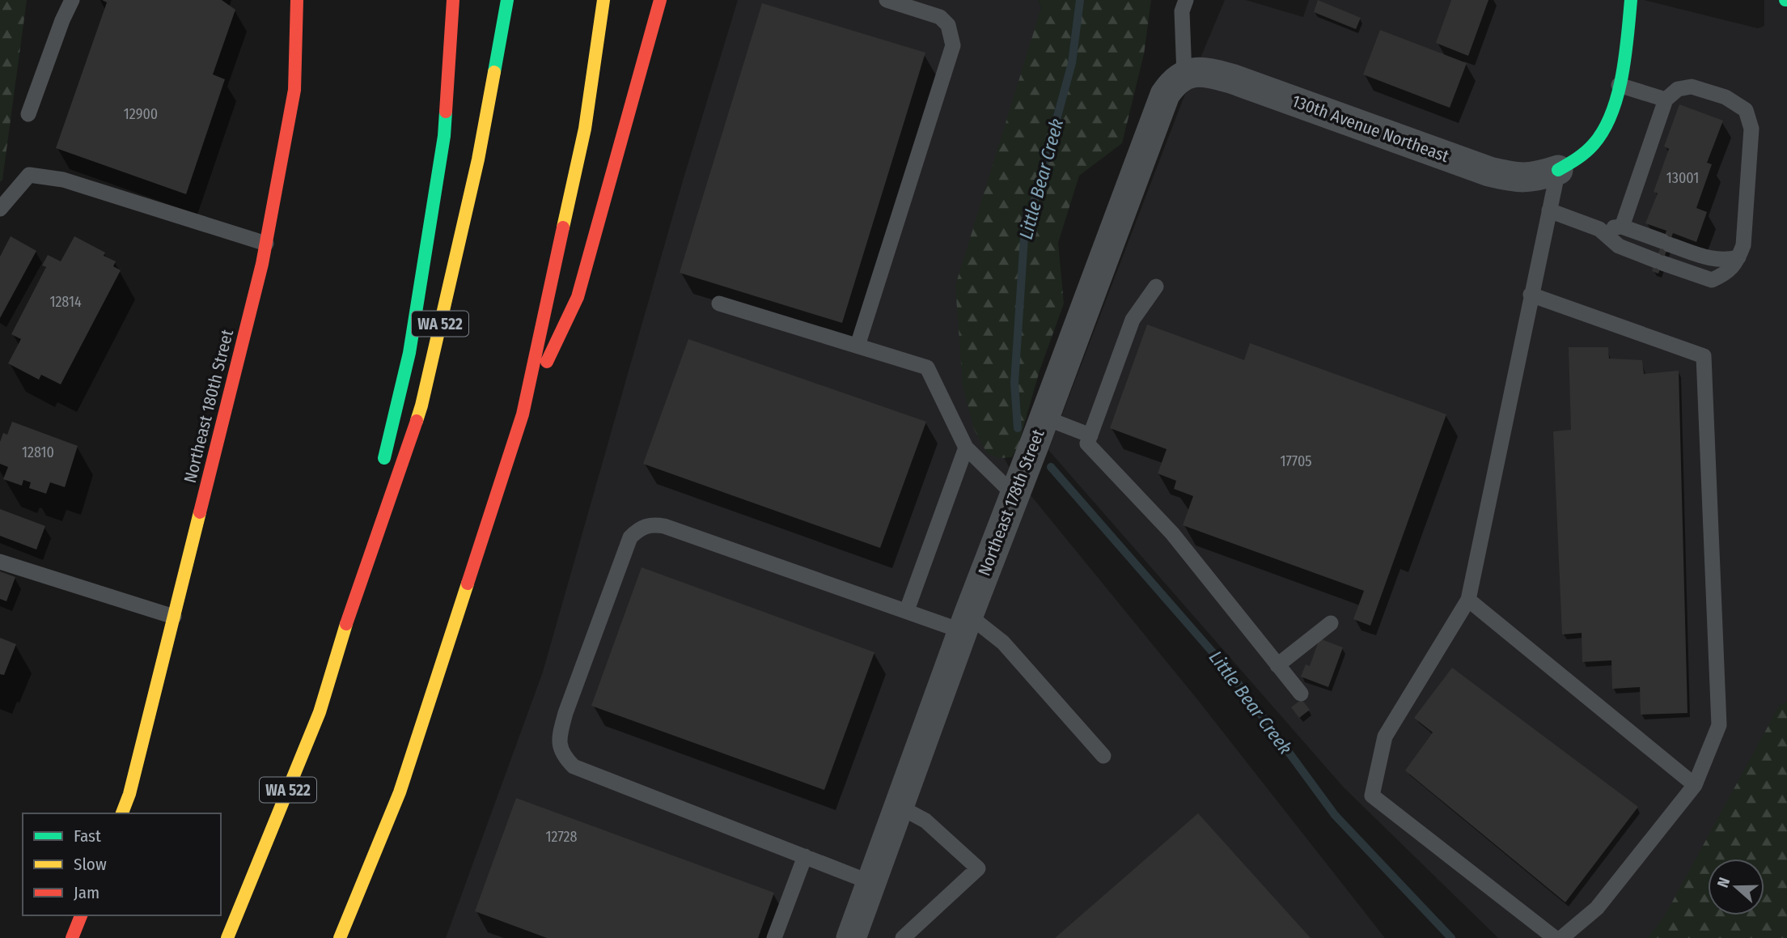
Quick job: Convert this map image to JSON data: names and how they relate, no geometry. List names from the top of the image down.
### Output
{
  "streets": {
    "main road": ["WA 522", "Northeast 180th Street"],
    "street": ["130th Avenue Northeast", "Northeast 178th Street"]
  },
  "crossings": [
    ["130th Avenue Northeast", "Northeast 178th Street"]
  ],
  "water": ["Little Bear Creek"],
  "house_numbers": [
    "12900",
    "13001",
    "12814",
    "12810",
    "17705",
    "12728"
  ],
  "legend": ["Fast", "Slow", "Jam"],
  "north": "left"
}
